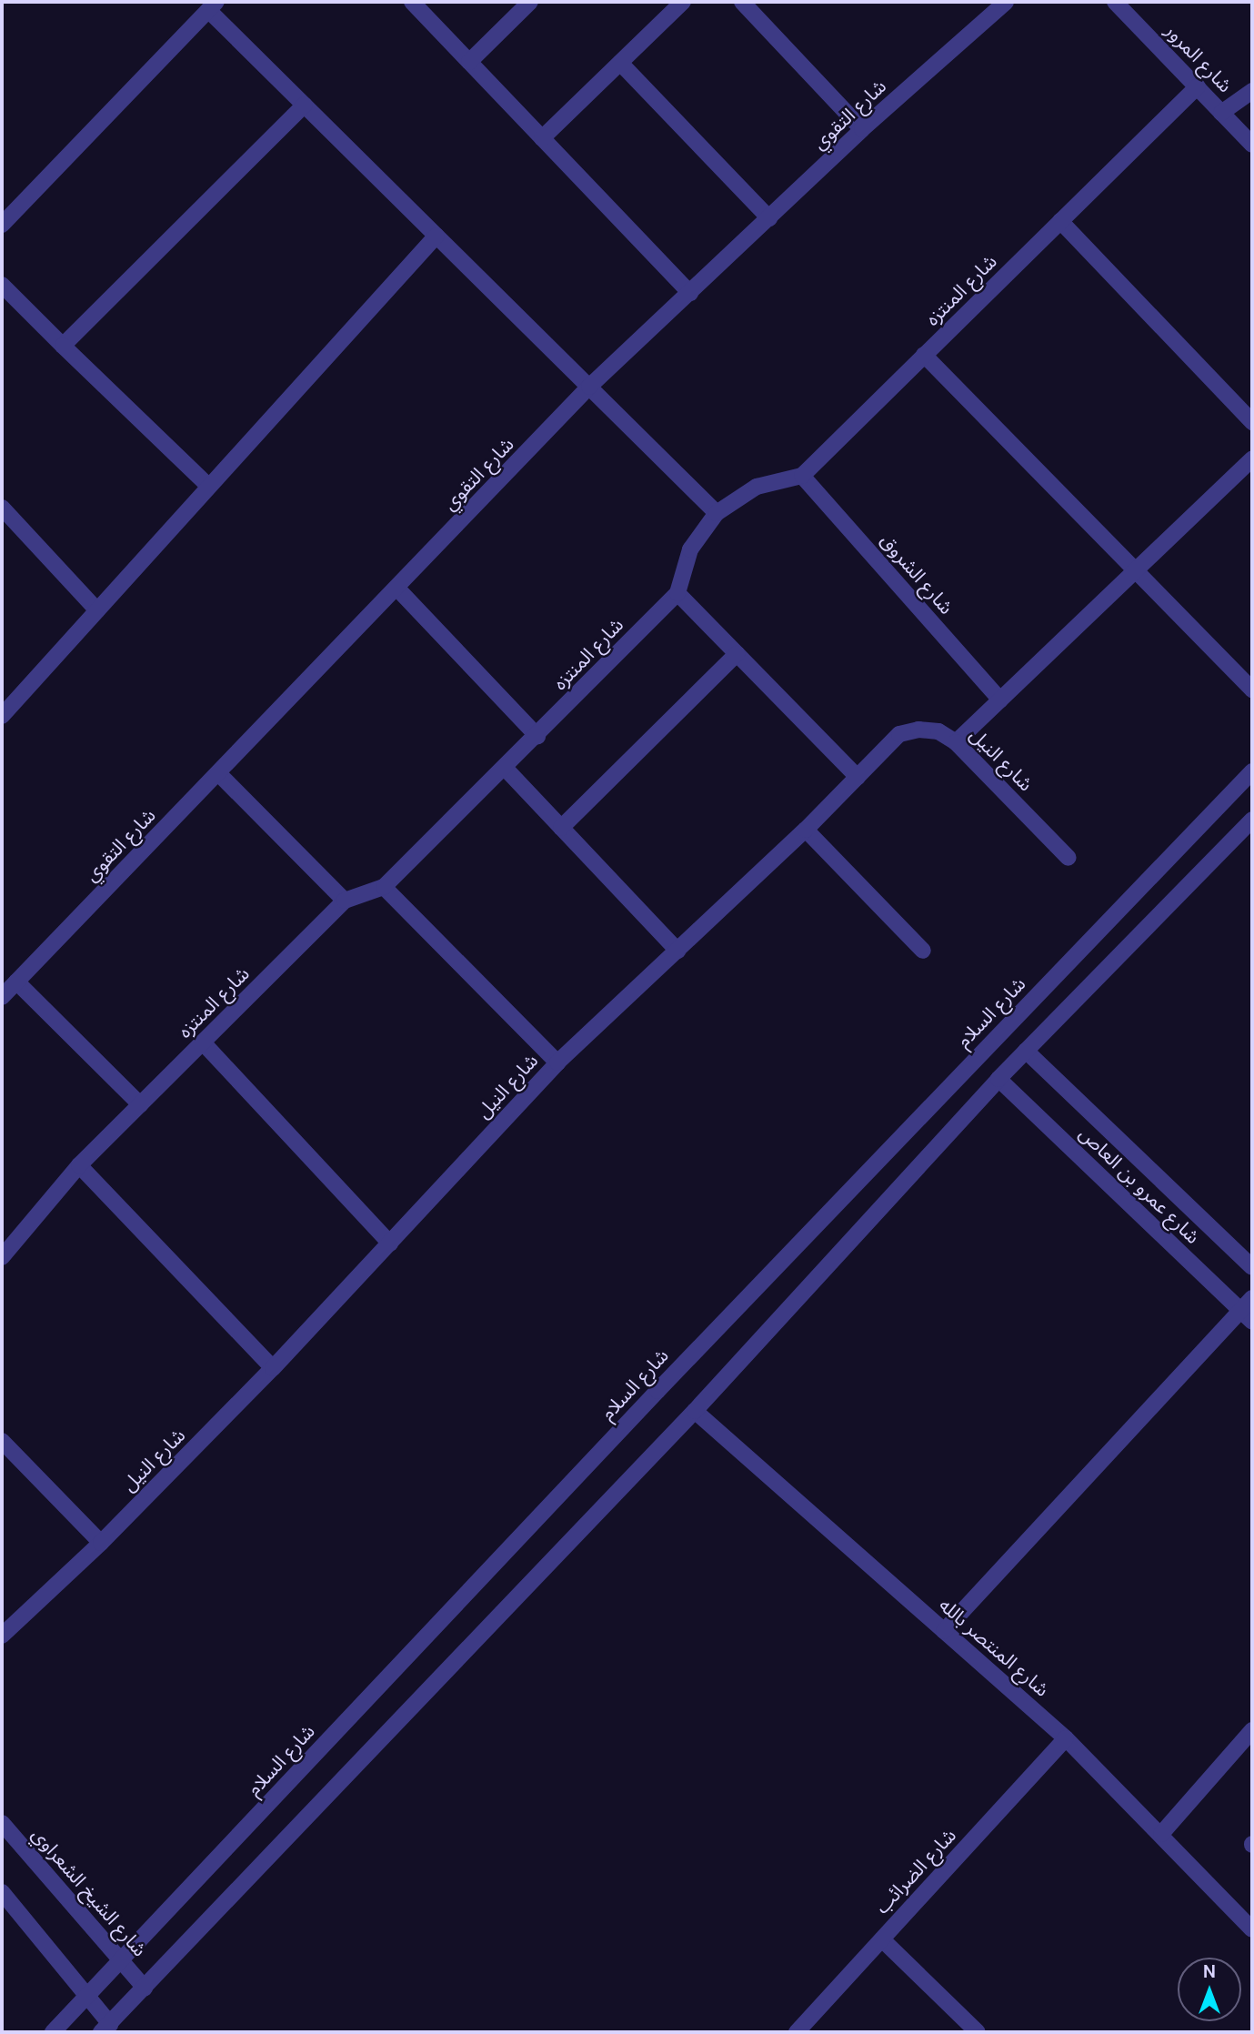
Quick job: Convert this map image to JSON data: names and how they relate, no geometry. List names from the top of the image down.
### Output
{
  "streets": {
    "street": [
      "شارع المرور",
      "شارع التقوي",
      "شارع المنتزه",
      "شارع الشروق",
      "شارع النيل",
      "شارع السلام",
      "شارع عمرو بن العاص",
      "شارع المنتصر بالله",
      "شارع الضرائب",
      "شارع الشيخ الشعراوي"
    ]
  },
  "crossings": [
    ["شارع المرور", "شارع المنتزه"],
    ["شارع المنتزه", "شارع الشروق"],
    ["شارع السلام", "شارع الشيخ الشعراوي"],
    ["شارع المنتصر بالله", "شارع الضرائب"]
  ],
  "north": "top"
}
